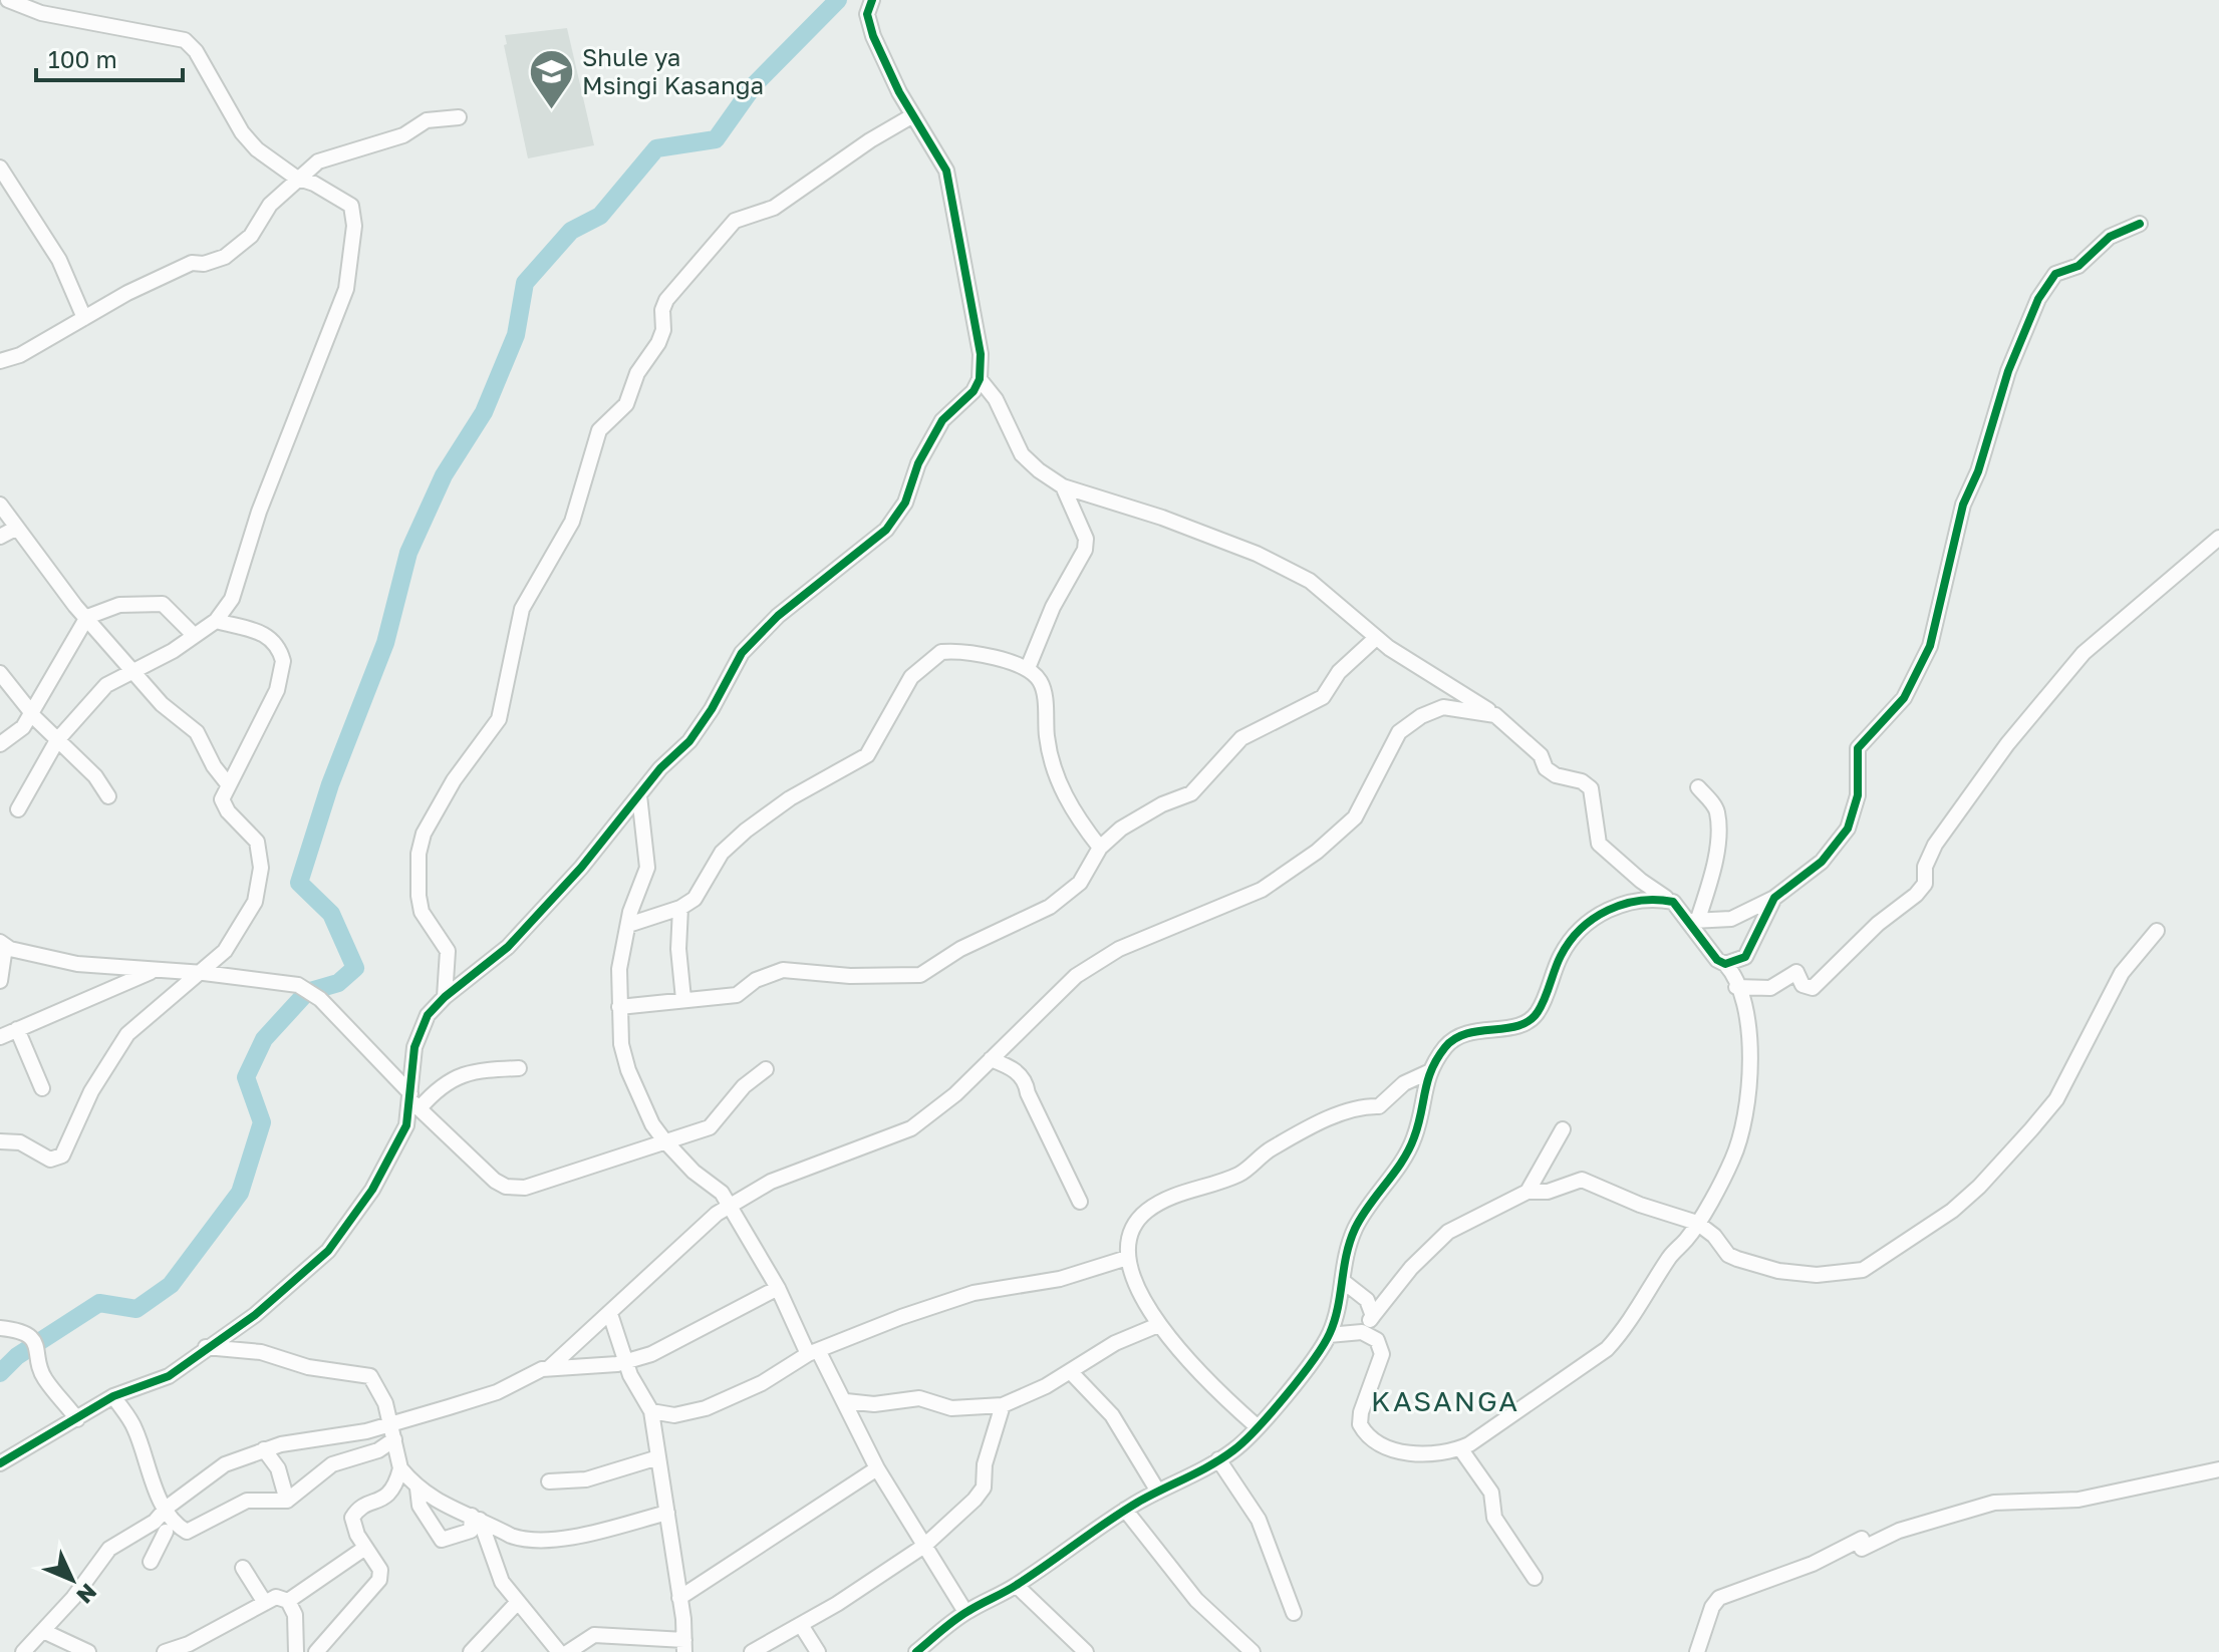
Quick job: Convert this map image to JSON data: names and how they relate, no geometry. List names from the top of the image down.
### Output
{
  "districts": ["KASANGA"],
  "places": {
    "school or university": ["Shule ya Msingi Kasanga"]
  },
  "scale_bar": "100 m",
  "north": "bottom right"
}
